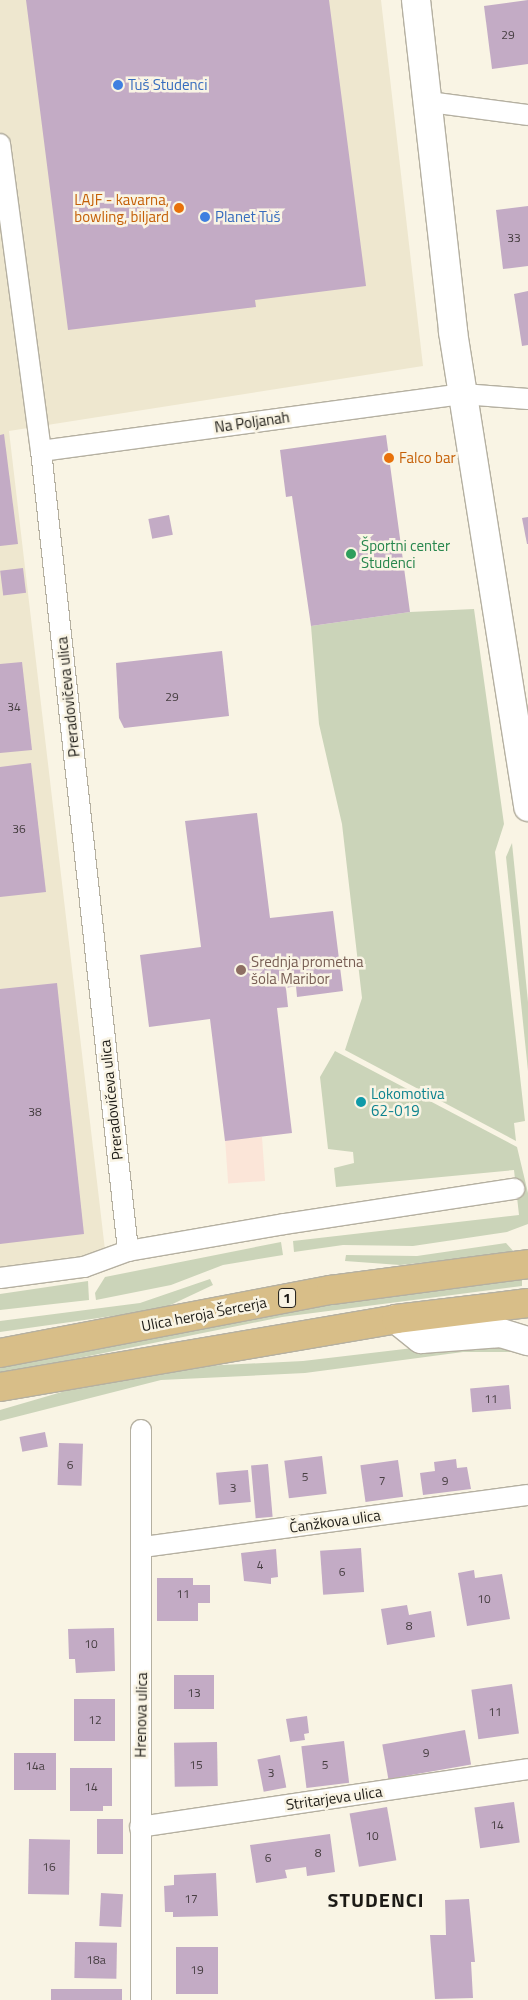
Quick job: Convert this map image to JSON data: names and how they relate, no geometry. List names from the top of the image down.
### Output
{
  "streets": {
    "main road": ["1", "Ulica heroja Šercerja"],
    "street": [
      "Na Poljanah",
      "Preradovičeva ulica",
      "Čanžkova ulica",
      "Hrenova ulica",
      "Stritarjeva ulica"
    ]
  },
  "crossings": [
    ["Na Poljanah", "Preradovičeva ulica"],
    ["Čanžkova ulica", "Hrenova ulica"],
    ["Hrenova ulica", "Stritarjeva ulica"]
  ],
  "districts": ["STUDENCI"],
  "places": [
    "Tuš Studenci",
    "LAJF - kavarna, bowling, biljard",
    "Planet Tuš",
    "Falco bar",
    "Športni center Studenci",
    "Srednja prometna šola Maribor",
    "Lokomotiva 62-019"
  ],
  "house_numbers": [
    "29",
    "33",
    "29",
    "34",
    "36",
    "38",
    "11",
    "6",
    "5",
    "7",
    "9",
    "3",
    "4",
    "6",
    "11",
    "10",
    "8",
    "10",
    "13",
    "11",
    "12",
    "9",
    "15",
    "5",
    "14a",
    "3",
    "14",
    "14",
    "10",
    "8",
    "6",
    "16",
    "17",
    "18a",
    "19"
  ]
}
